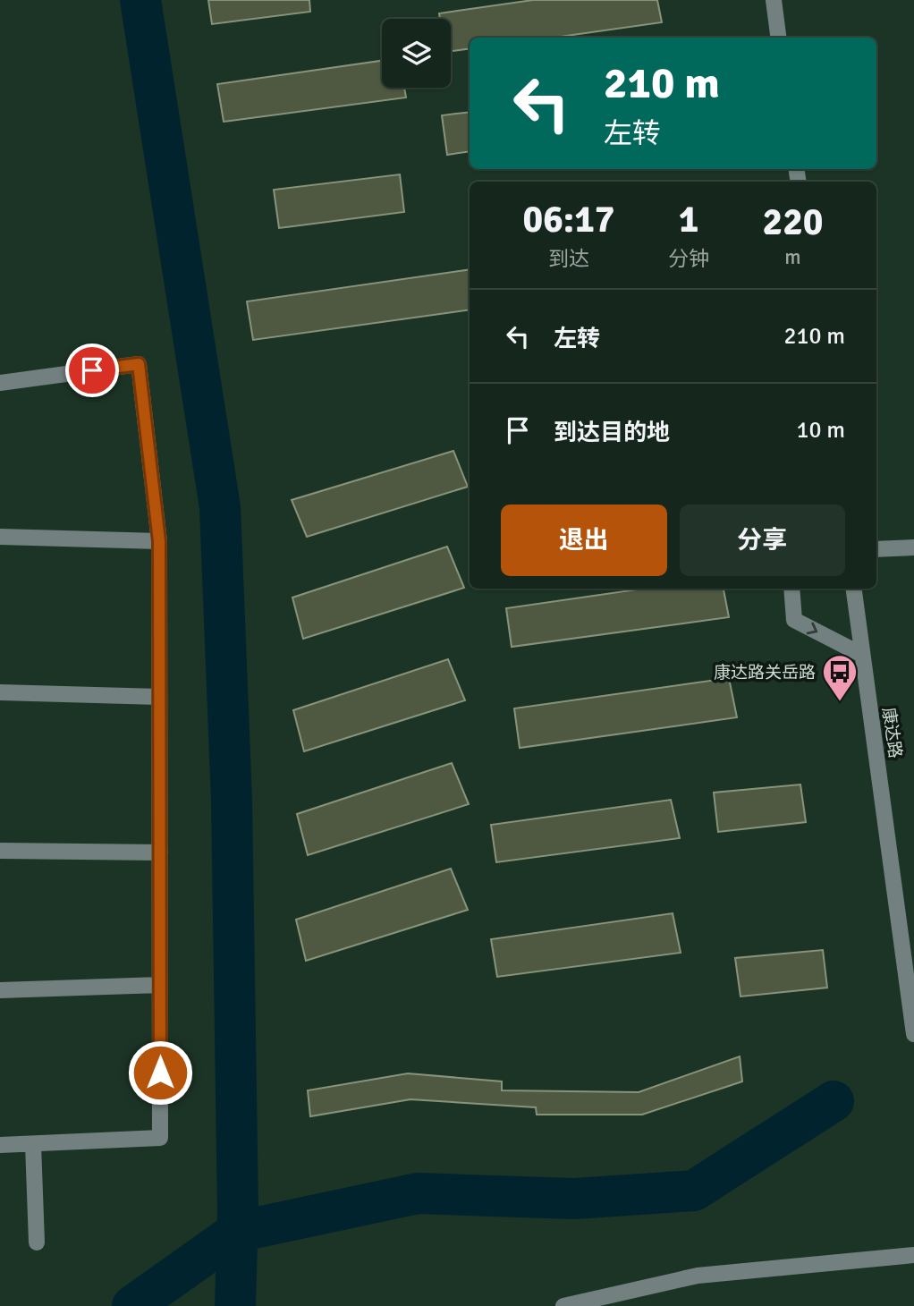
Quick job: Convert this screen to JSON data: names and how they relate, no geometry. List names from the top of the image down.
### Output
{
  "streets": {
    "street": ["康达路"]
  },
  "places": {
    "bus stop": ["康达路关岳路"]
  },
  "page": {
    "turn": ["210 m", "左转"],
    "eta": [
      "06:17",
      "到达",
      "1",
      "分钟",
      "220",
      "m"
    ],
    "list": [
      {
        "name": "左转",
        "value": "210 m"
      },
      {
        "name": "到达目的地",
        "value": "10 m"
      }
    ],
    "buttons": ["退出", "分享"]
  }
}
